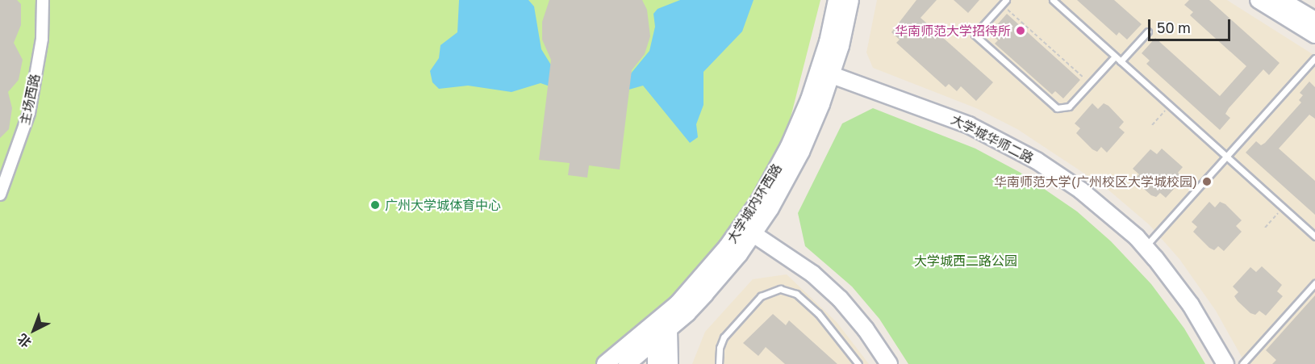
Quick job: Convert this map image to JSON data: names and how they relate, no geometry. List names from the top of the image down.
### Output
{
  "streets": {
    "main road": ["大学城华师二路", "大学城内环西路"],
    "street": ["主场西路"]
  },
  "crossings": [
    ["大学城华师二路", "大学城内环西路"]
  ],
  "parks": ["大学城西二路公园"],
  "places": ["华南师范大学招待所", "华南师范大学(广州校区大学城校园)", "广州大学城体育中心"],
  "scale_bar": "50 m",
  "north": "bottom left"
}
